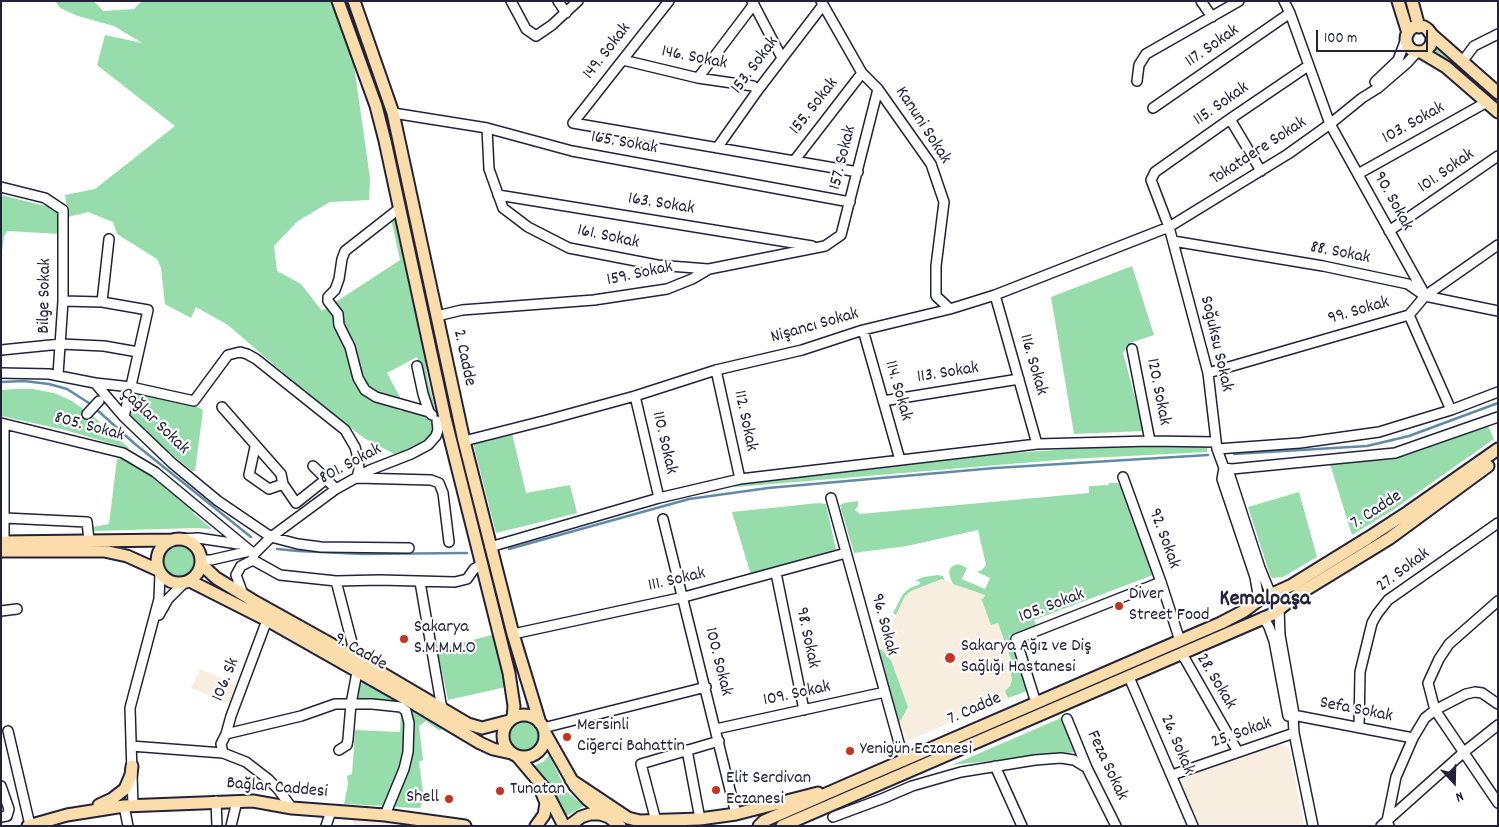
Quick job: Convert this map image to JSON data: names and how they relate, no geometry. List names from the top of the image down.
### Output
{
  "streets": {
    "main road": [
      "2. Cadde",
      "7. Cadde",
      "9. Cadde",
      "Bağlar Caddesi"
    ],
    "street": [
      "117. Sokak",
      "149. Sokak",
      "146. Sokak",
      "153. Sokak",
      "115. Sokak",
      "155. Sokak",
      "103. Sokak",
      "Kanuni Sokak",
      "165. Sokak",
      "Tokatdere Sokak",
      "157. Sokak",
      "101. Sokak",
      "90. Sokak",
      "163. Sokak",
      "161. Sokak",
      "88. Sokak",
      "159. Sokak",
      "Bilge Sokak",
      "99. Sokak",
      "Nişancı Sokak",
      "Soğuksu Sokak",
      "116. Sokak",
      "113. Sokak",
      "114. Sokak",
      "120. Sokak",
      "112. Sokak",
      "Çağlar Sokak",
      "805. Sokak",
      "110. Sokak",
      "801. Sokak",
      "92. Sokak",
      "27. Sokak",
      "111. Sokak",
      "105. Sokak",
      "96. Sokak",
      "98. Sokak",
      "100. Sokak",
      "106. Sk",
      "28. Sokak",
      "109. Sokak",
      "Sefa Sokak",
      "25. Sokak",
      "26. Sokak",
      "Feza Sokak"
    ]
  },
  "crossings": [
    ["117. Sokak", "90. Sokak"],
    ["149. Sokak", "146. Sokak"],
    ["149. Sokak", "153. Sokak"],
    ["146. Sokak", "153. Sokak"],
    ["153. Sokak", "Kanuni Sokak"],
    ["115. Sokak", "90. Sokak"],
    ["115. Sokak", "Soğuksu Sokak"],
    ["155. Sokak", "Kanuni Sokak"],
    ["103. Sokak", "90. Sokak"],
    ["Kanuni Sokak", "157. Sokak"],
    ["Kanuni Sokak", "Nişancı Sokak"],
    ["165. Sokak", "157. Sokak"],
    ["165. Sokak", "161. Sokak"],
    ["165. Sokak", "2. Cadde"],
    ["Tokatdere Sokak", "90. Sokak"],
    ["Tokatdere Sokak", "Nişancı Sokak"],
    ["Tokatdere Sokak", "Soğuksu Sokak"],
    ["157. Sokak", "159. Sokak"],
    ["101. Sokak", "90. Sokak"],
    ["90. Sokak", "88. Sokak"],
    ["90. Sokak", "99. Sokak"],
    ["163. Sokak", "161. Sokak"],
    ["163. Sokak", "159. Sokak"],
    ["161. Sokak", "159. Sokak"],
    ["88. Sokak", "99. Sokak"],
    ["88. Sokak", "Soğuksu Sokak"],
    ["159. Sokak", "2. Cadde"],
    ["Bilge Sokak", "Çağlar Sokak"],
    ["99. Sokak", "Soğuksu Sokak"],
    ["Nişancı Sokak", "Soğuksu Sokak"],
    ["Nişancı Sokak", "2. Cadde"],
    ["Nişancı Sokak", "116. Sokak"],
    ["Nişancı Sokak", "114. Sokak"],
    ["Nişancı Sokak", "112. Sokak"],
    ["Nişancı Sokak", "110. Sokak"],
    ["2. Cadde", "805. Sokak"],
    ["2. Cadde", "801. Sokak"],
    ["2. Cadde", "111. Sokak"],
    ["2. Cadde", "9. Cadde"],
    ["116. Sokak", "113. Sokak"],
    ["113. Sokak", "114. Sokak"],
    ["Çağlar Sokak", "801. Sokak"],
    ["805. Sokak", "801. Sokak"],
    ["801. Sokak", "9. Cadde"],
    ["7. Cadde", "92. Sokak"],
    ["7. Cadde", "105. Sokak"],
    ["7. Cadde", "96. Sokak"],
    ["7. Cadde", "28. Sokak"],
    ["7. Cadde", "26. Sokak"],
    ["92. Sokak", "105. Sokak"],
    ["27. Sokak", "Sefa Sokak"],
    ["111. Sokak", "96. Sokak"],
    ["111. Sokak", "98. Sokak"],
    ["111. Sokak", "100. Sokak"],
    ["96. Sokak", "109. Sokak"],
    ["98. Sokak", "109. Sokak"],
    ["9. Cadde", "106. Sk"],
    ["100. Sokak", "109. Sokak"],
    ["28. Sokak", "25. Sokak"],
    ["25. Sokak", "26. Sokak"]
  ],
  "districts": ["Kemalpaşa"],
  "places": [
    "Diver Street Food",
    "Sakarya S.M.M.M.O",
    "Sakarya Ağız ve Diş Sağlığı Hastanesi",
    "Mersinli Ciğerci Bahattin",
    "Yenigün Eczanesi",
    "Elit Serdivan Eczanesi",
    "Tunatan",
    "Shell"
  ],
  "scale_bar": "100 m",
  "north": "bottom"
}
